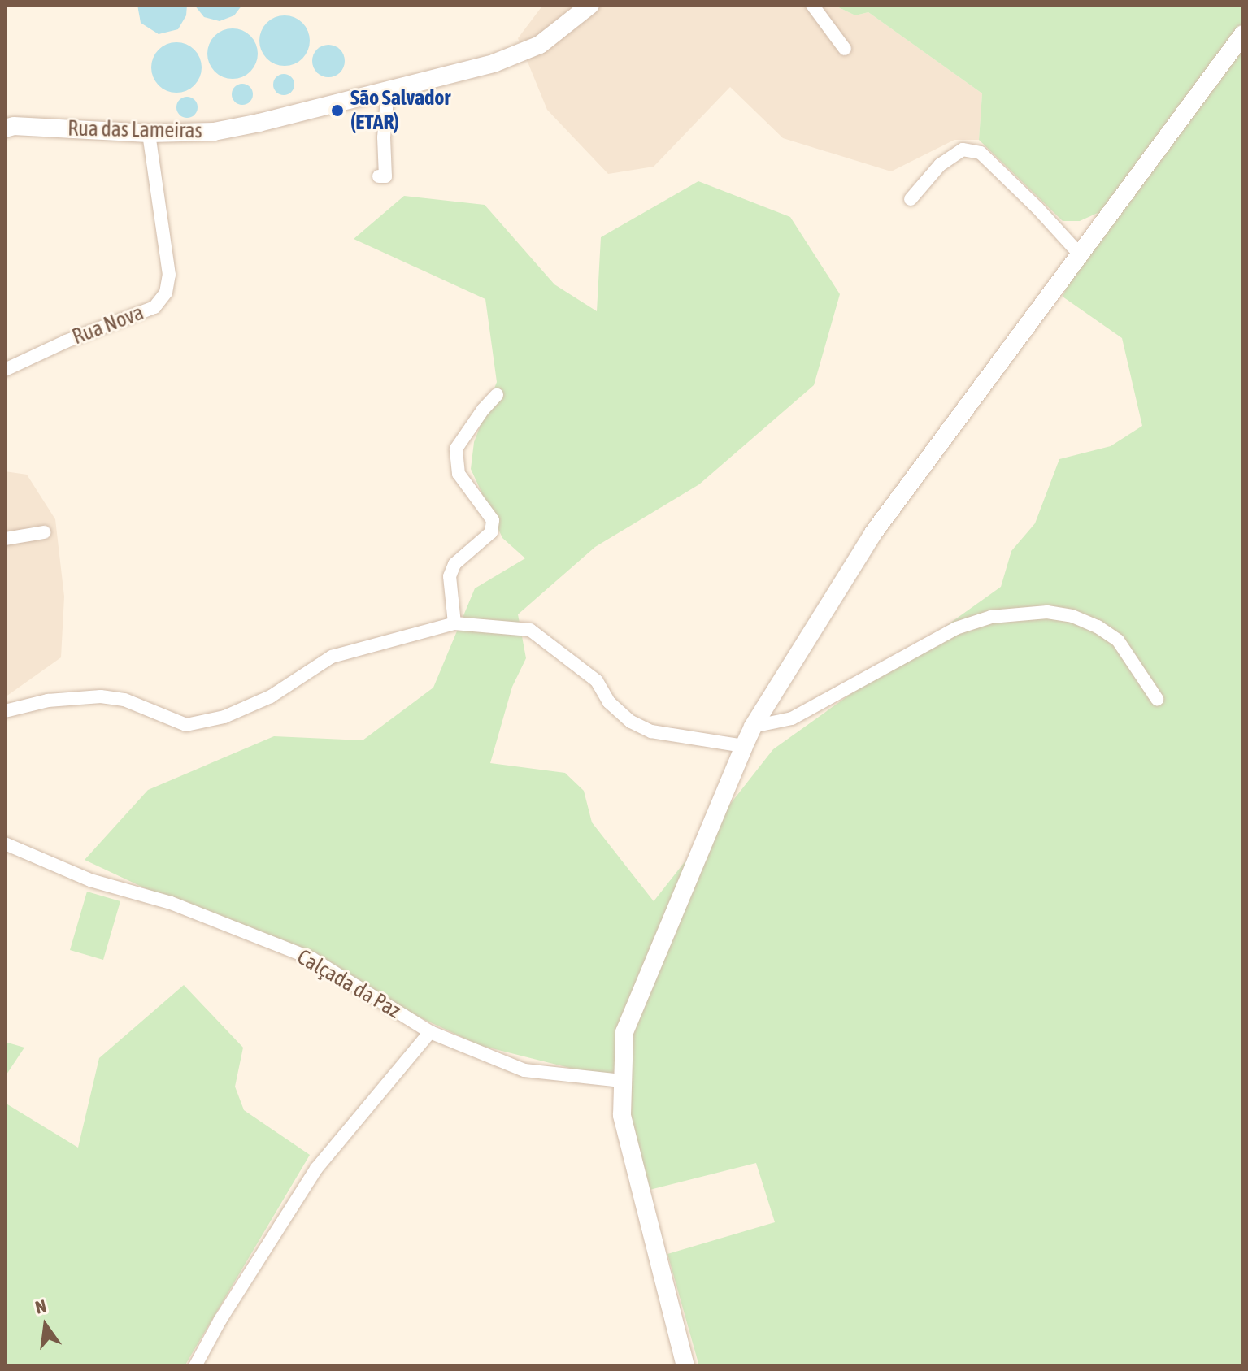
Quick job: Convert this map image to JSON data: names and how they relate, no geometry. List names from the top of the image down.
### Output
{
  "streets": {
    "street": ["Rua das Lameiras", "Rua Nova", "Calçada da Paz"]
  },
  "crossings": [
    ["Rua das Lameiras", "Rua Nova"]
  ],
  "places": ["São Salvador (ETAR)"],
  "north": "top"
}
